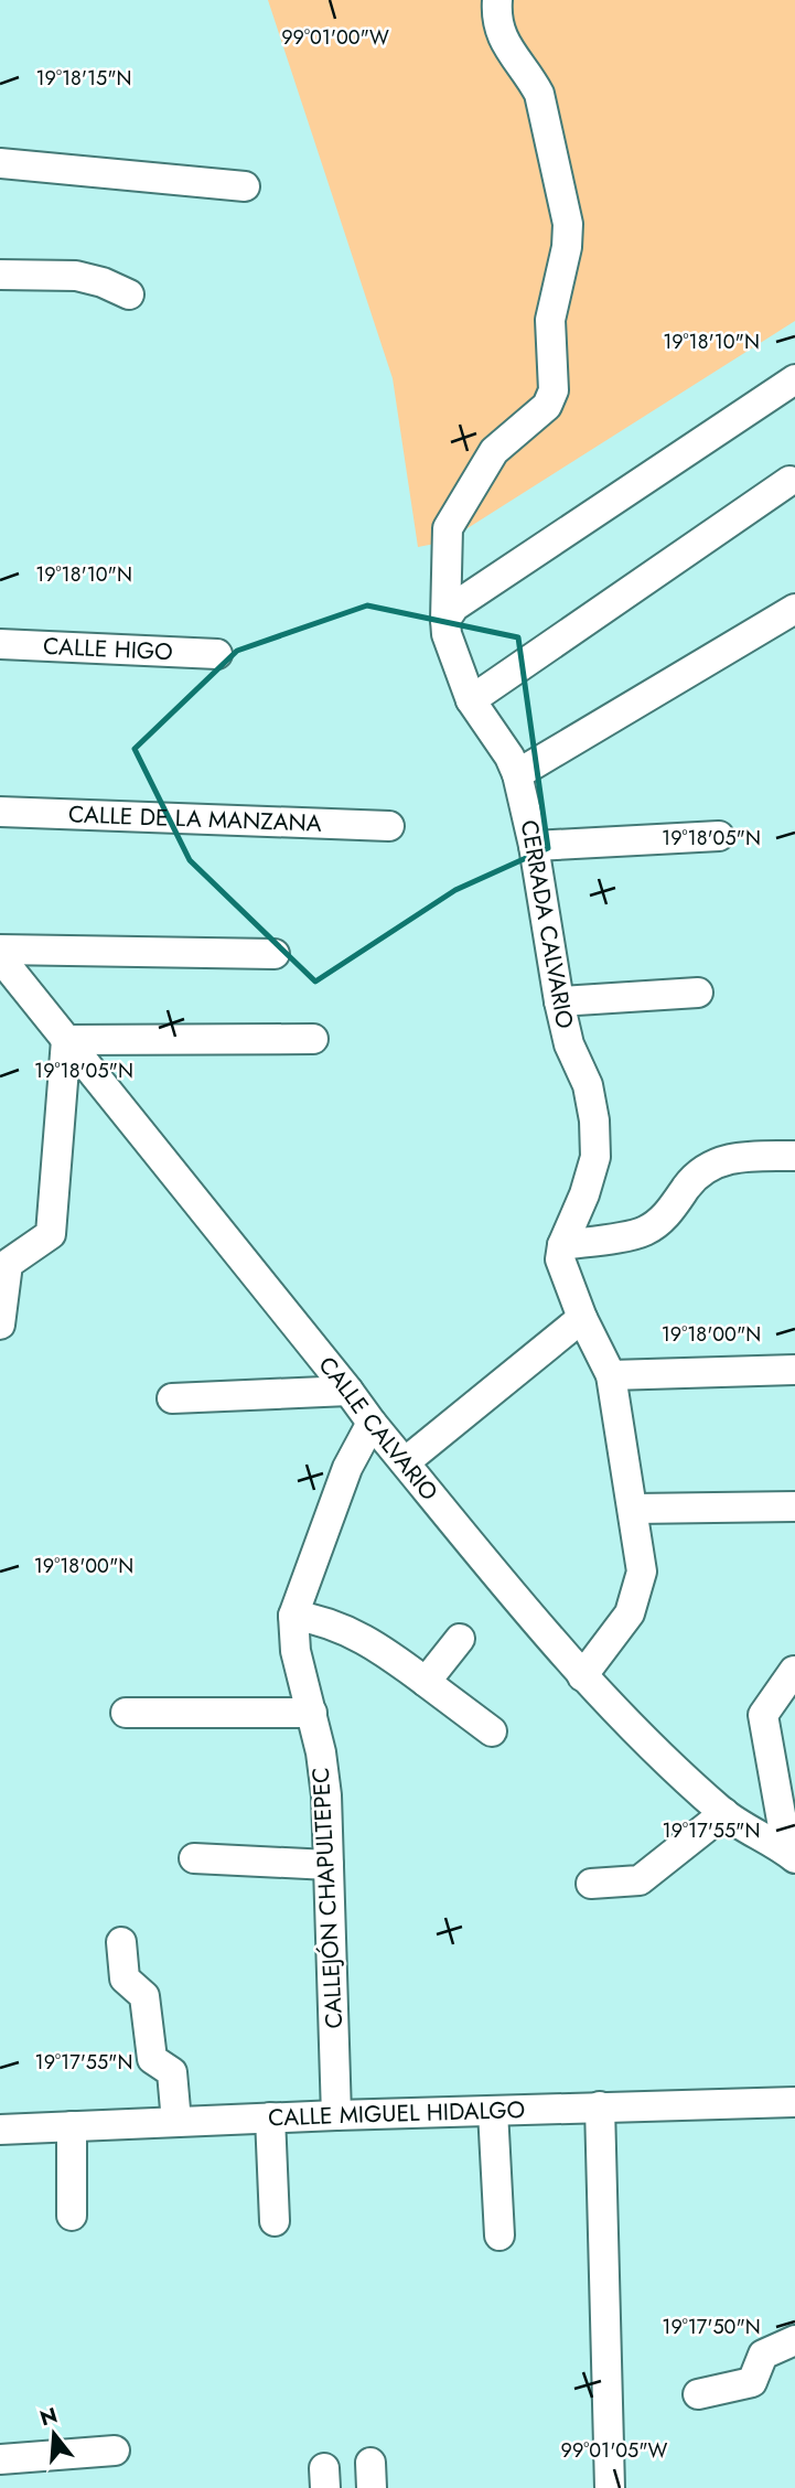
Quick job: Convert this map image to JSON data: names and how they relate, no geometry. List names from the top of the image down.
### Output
{
  "streets": {
    "street": [
      "CALLE HIGO",
      "CALLE DE LA MANZANA",
      "CERRADA CALVARIO",
      "CALLE CALVARIO",
      "CALLEJÓN CHAPULTEPEC",
      "CALLE MIGUEL HIDALGO"
    ]
  },
  "crossings": [
    ["CALLE CALVARIO", "CALLEJÓN CHAPULTEPEC"],
    ["CALLEJÓN CHAPULTEPEC", "CALLE MIGUEL HIDALGO"]
  ],
  "north": "top",
  "coordinates": [
    "99°01'00\"W",
    "19°18'15\"N",
    "19°18'10\"N",
    "19°18'05\"N",
    "19°18'00\"N",
    "19°17'55\"N",
    "19°17'50\"N",
    "99°01'05\"W"
  ]
}
